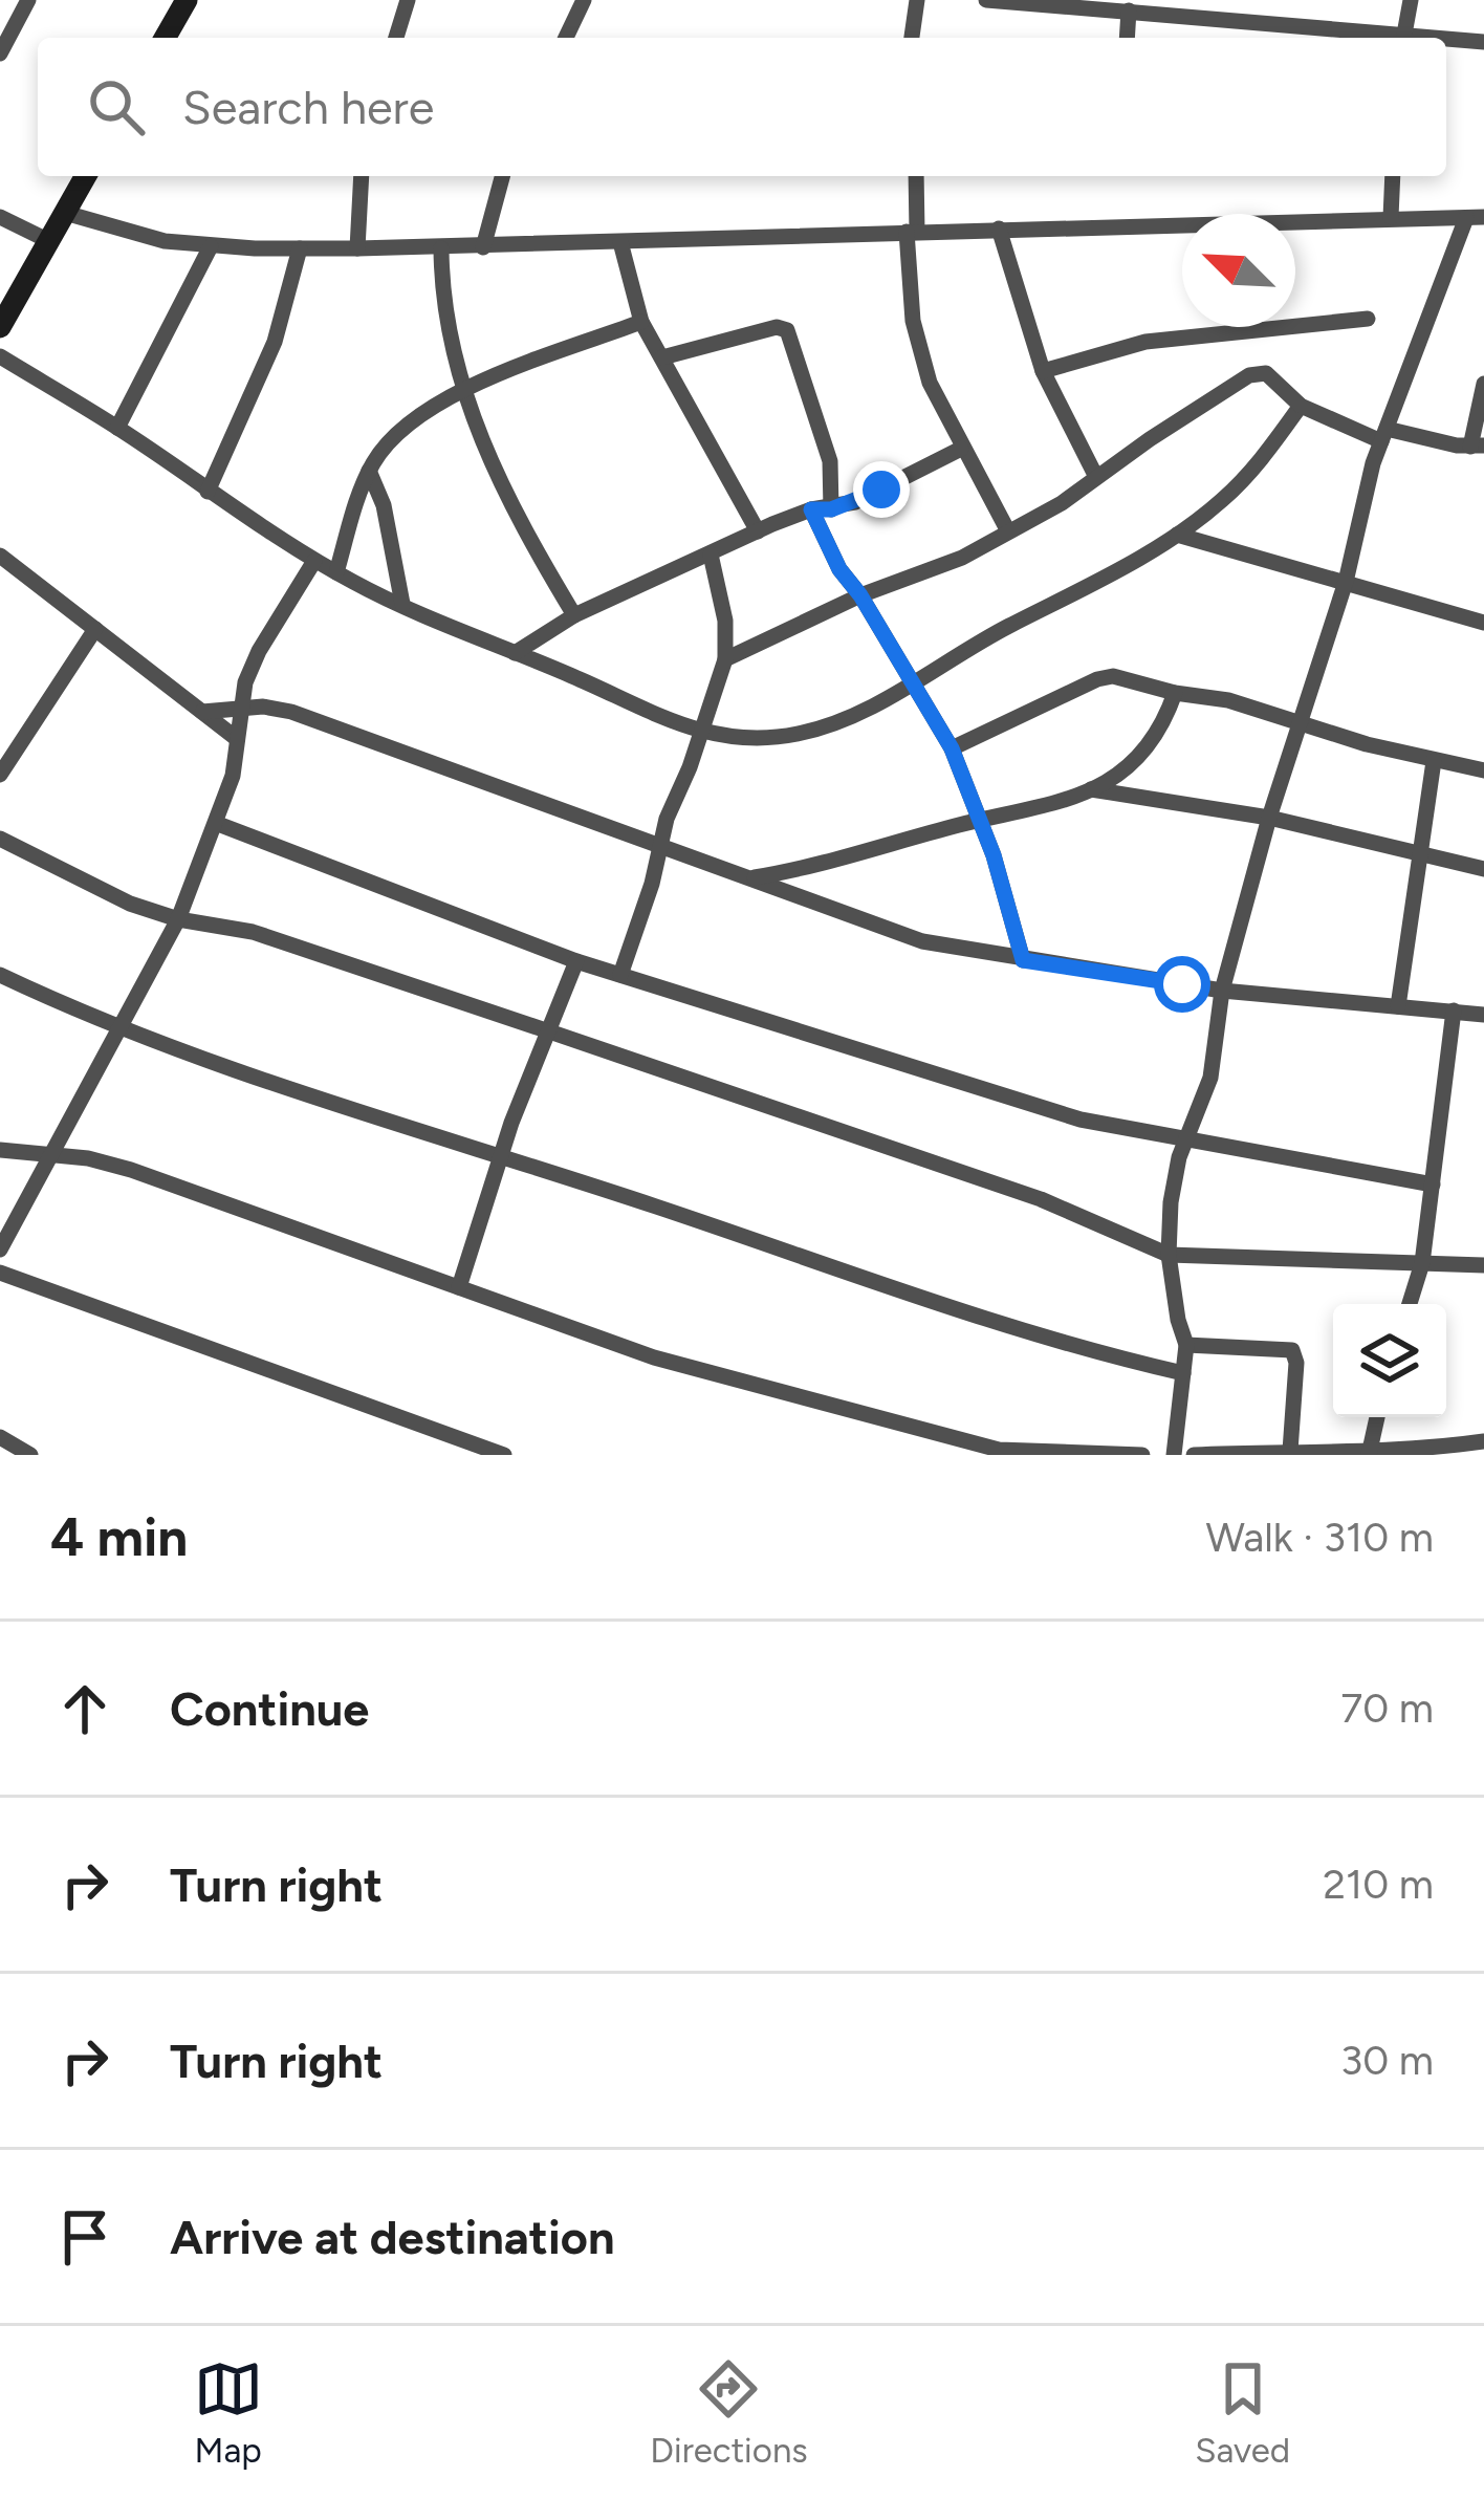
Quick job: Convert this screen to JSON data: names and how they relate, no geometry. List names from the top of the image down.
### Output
{
  "north": "top left",
  "page": {
    "search": "Search here",
    "heading": ["4 min", "Walk · 310 m"],
    "list": [
      ["Continue", "70 m"],
      ["Turn right", "210 m"],
      ["Turn right", "30 m"],
      "Arrive at destination"
    ],
    "nav": ["Map", "Directions", "Saved"]
  }
}
